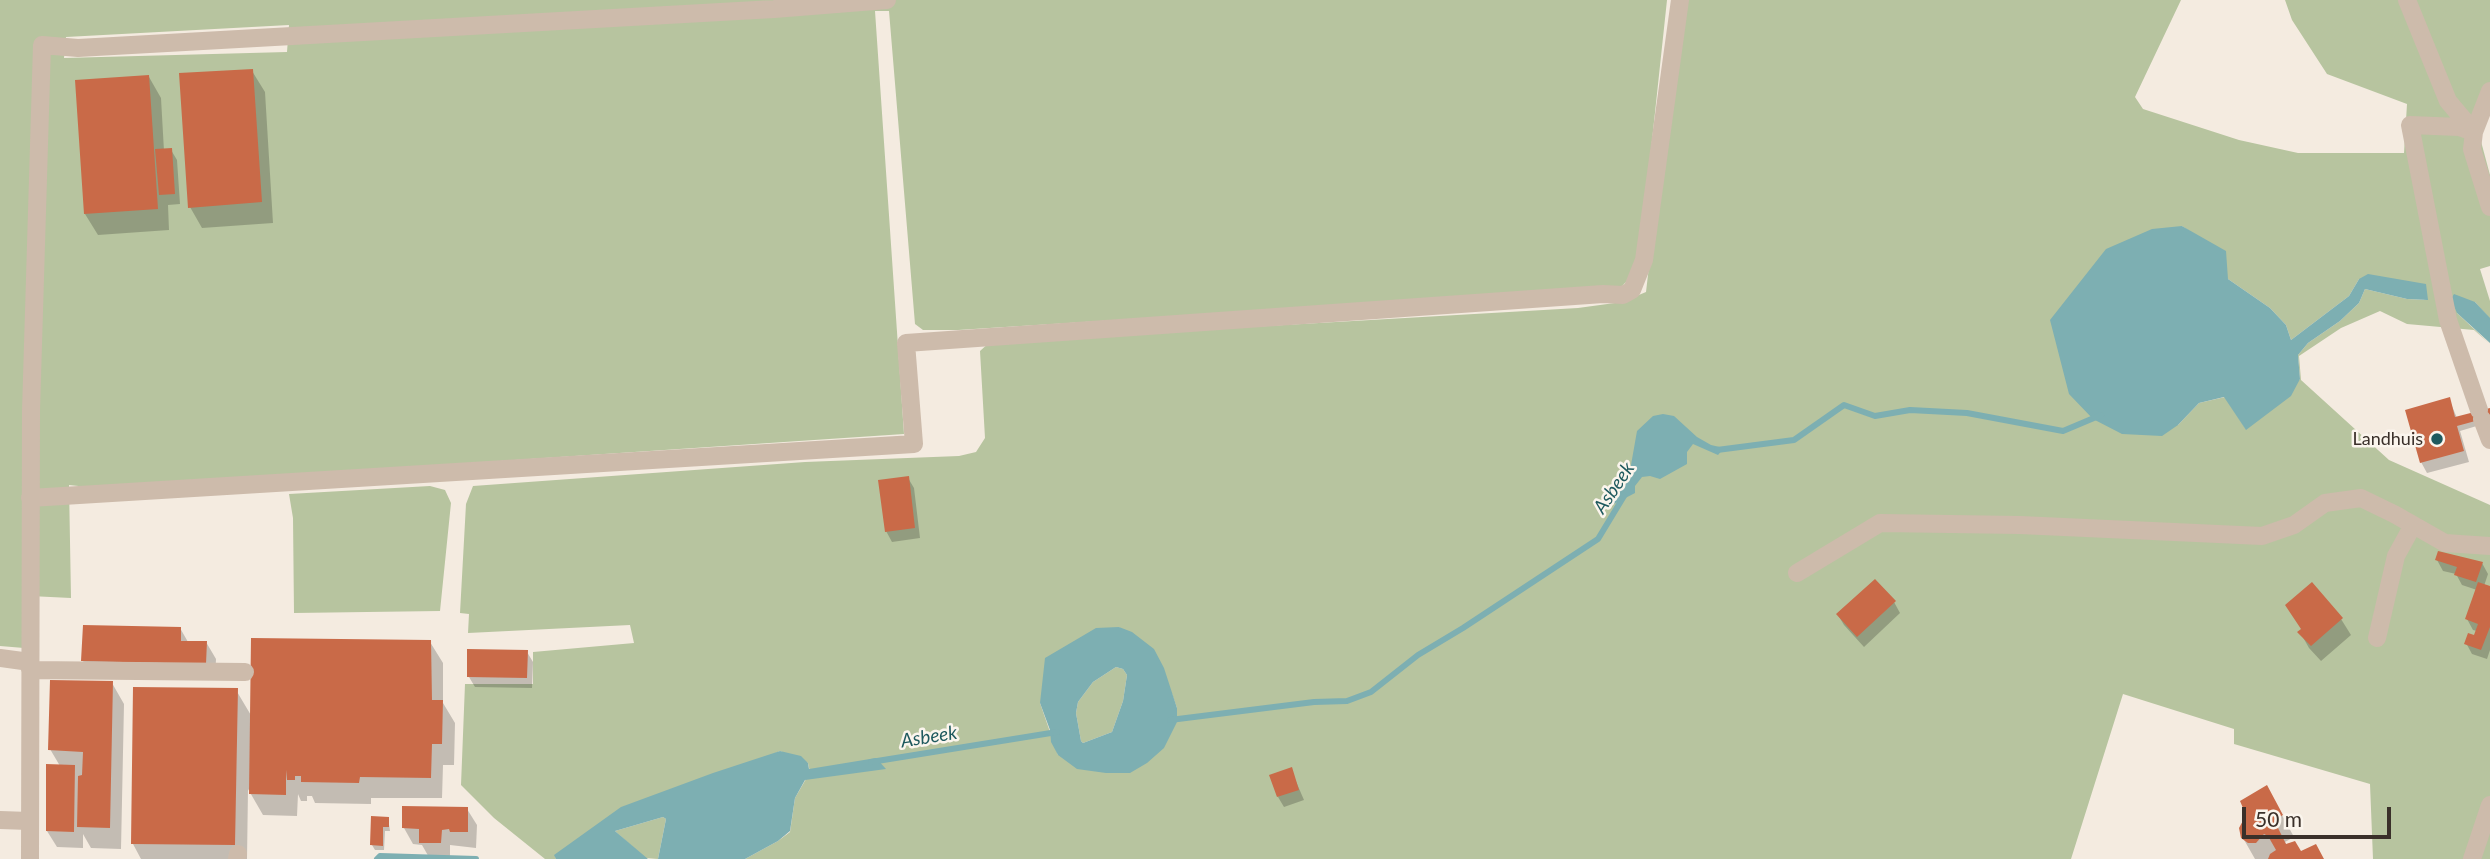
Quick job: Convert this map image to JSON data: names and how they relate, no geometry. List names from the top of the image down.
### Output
{
  "water": ["Asbeek"],
  "places": ["Landhuis"],
  "scale_bar": "50 m"
}
